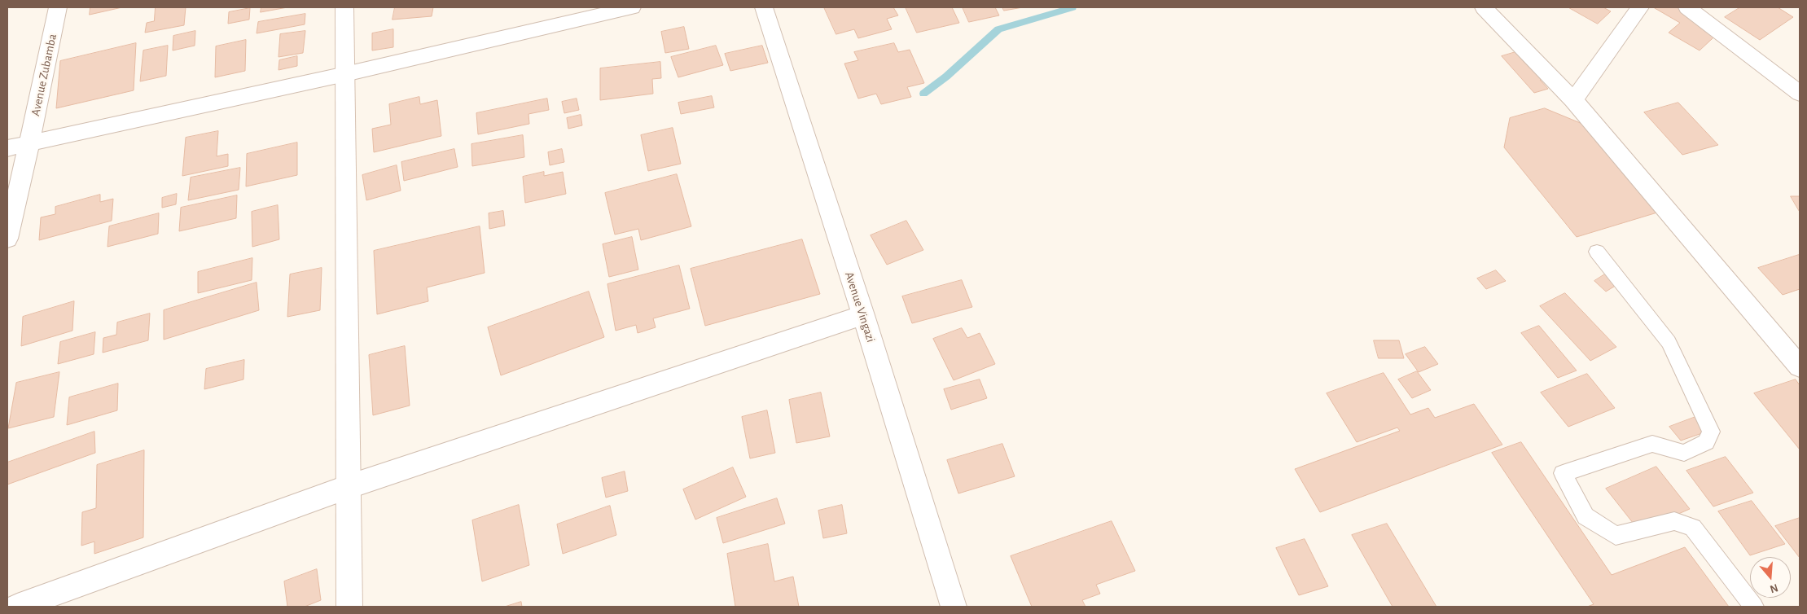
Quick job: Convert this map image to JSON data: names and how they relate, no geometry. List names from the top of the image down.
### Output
{
  "streets": {
    "street": ["Avenue Zubamba", "Avenue Vingazi"]
  },
  "north": "bottom"
}
